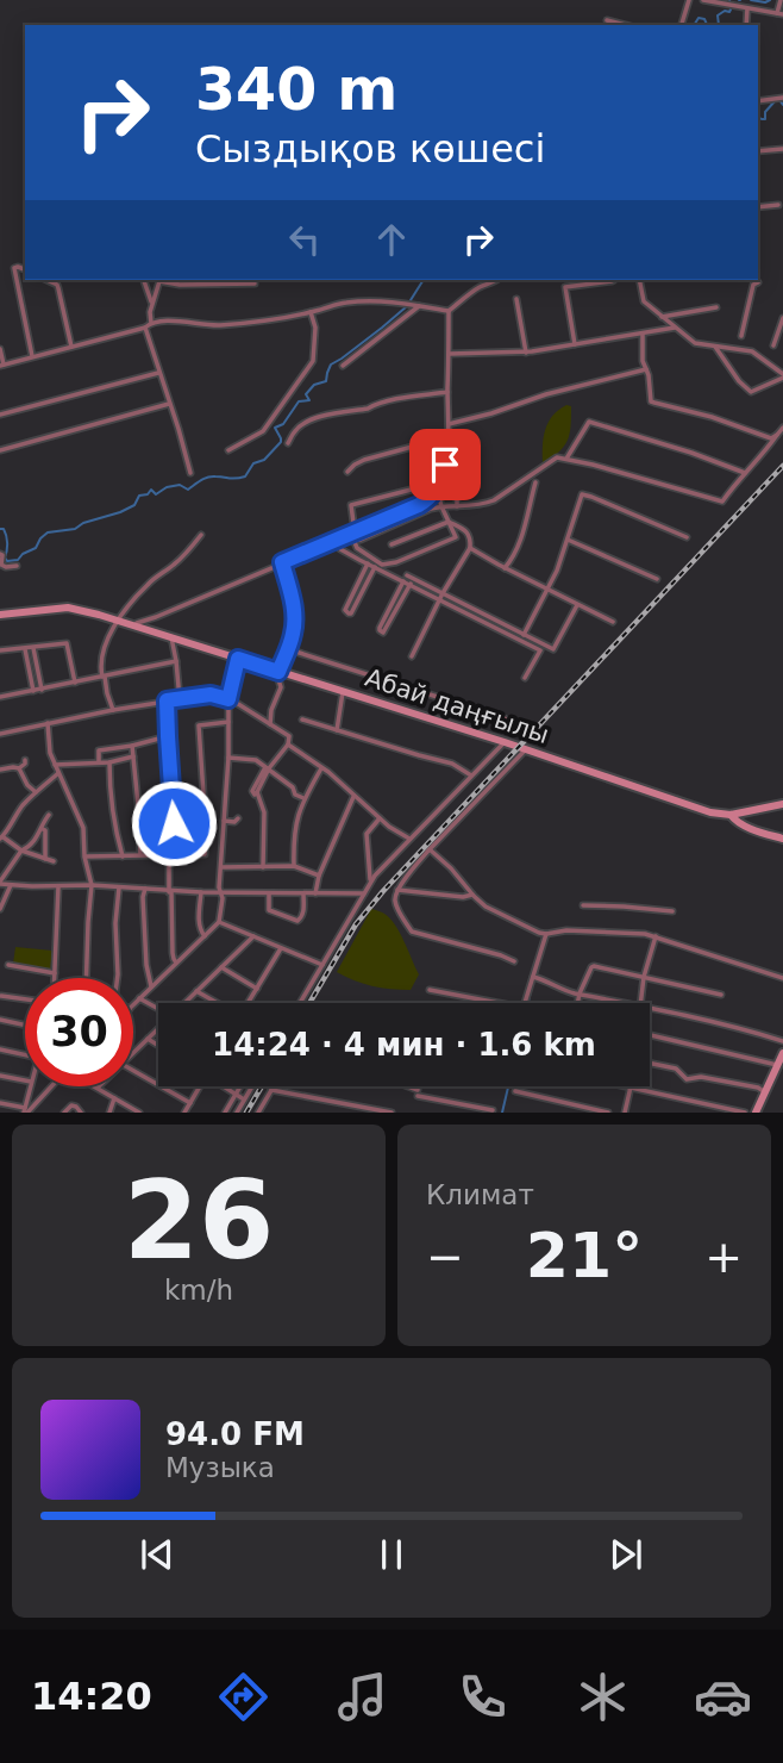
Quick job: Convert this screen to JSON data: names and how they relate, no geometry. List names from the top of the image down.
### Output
{
  "streets": {
    "street": ["Абай даңғылы"]
  },
  "page": {
    "turn": ["340 m", "Сыздықов көшесі"],
    "limit": "30",
    "trip": "14:24 · 4 мин · 1.6 km",
    "tile": [
      ["26", "km/h"],
      "Климат"
    ],
    "heat": ["−", "21°", "+"],
    "song": ["94.0 FM", "Музыка"],
    "tabs": "14:20"
  }
}
